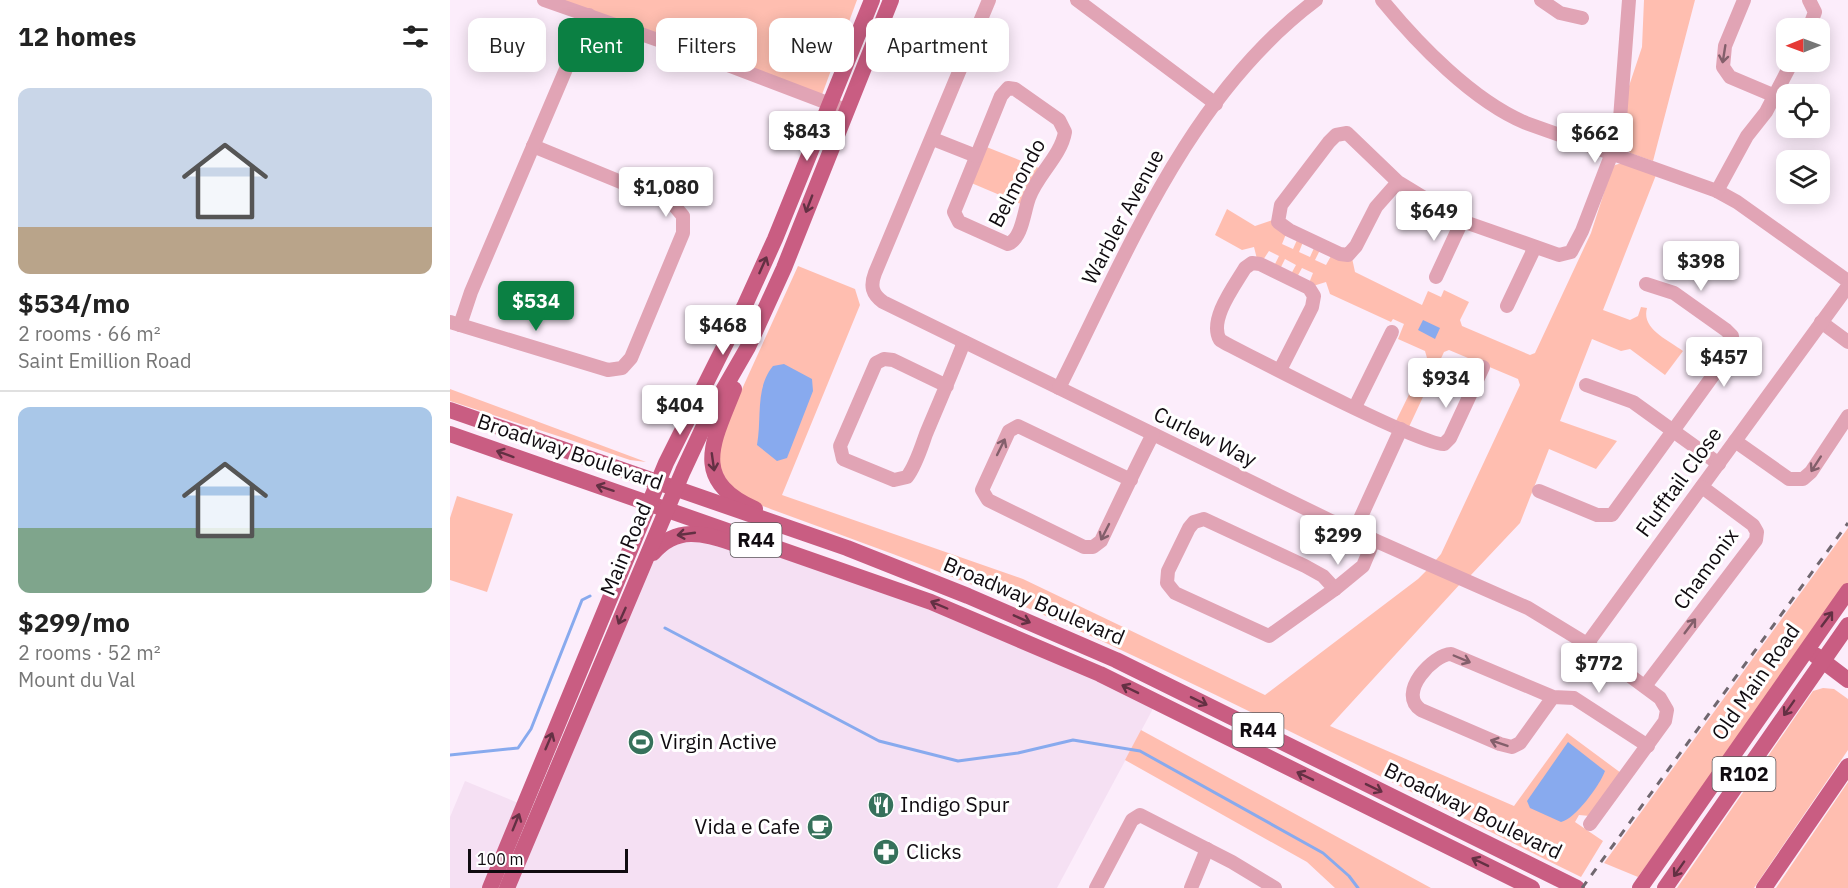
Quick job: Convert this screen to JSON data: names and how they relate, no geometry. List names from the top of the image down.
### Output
{
  "streets": {
    "main road": [
      "Broadway Boulevard",
      "R44",
      "Main Road",
      "Old Main Road",
      "R102"
    ],
    "street": [
      "Belmondo",
      "Warbler Avenue",
      "Curlew Way",
      "Flufftail Close",
      "Chamonix"
    ]
  },
  "crossings": [
    ["Warbler Avenue", "Curlew Way"],
    ["Curlew Way", "Flufftail Close"],
    ["Curlew Way", "Chamonix"],
    ["Broadway Boulevard", "Main Road"],
    ["Flufftail Close", "Chamonix"]
  ],
  "places": {
    "sports": ["Virgin Active"],
    "restaurant": ["Indigo Spur"],
    "cafe": ["Vida e Cafe"],
    "pharmacy": ["Clicks"]
  },
  "scale_bar": "100 m",
  "north": "left",
  "page": {
    "heading": "12 homes",
    "chip": [
      "Buy",
      "Rent",
      "Filters",
      "New",
      "Apartment"
    ],
    "list": [
      {
        "name": "$534/mo",
        "note": "2 rooms · 66 m² · Saint Emillion Road"
      },
      {
        "name": "$299/mo",
        "note": "2 rooms · 52 m² · Mount du Val"
      }
    ],
    "price": [
      "$843",
      "$662",
      "$1,080",
      "$649",
      "$398",
      "$534",
      "$468",
      "$457",
      "$934",
      "$404",
      "$299",
      "$772"
    ],
    "scale": "100 m"
  }
}
